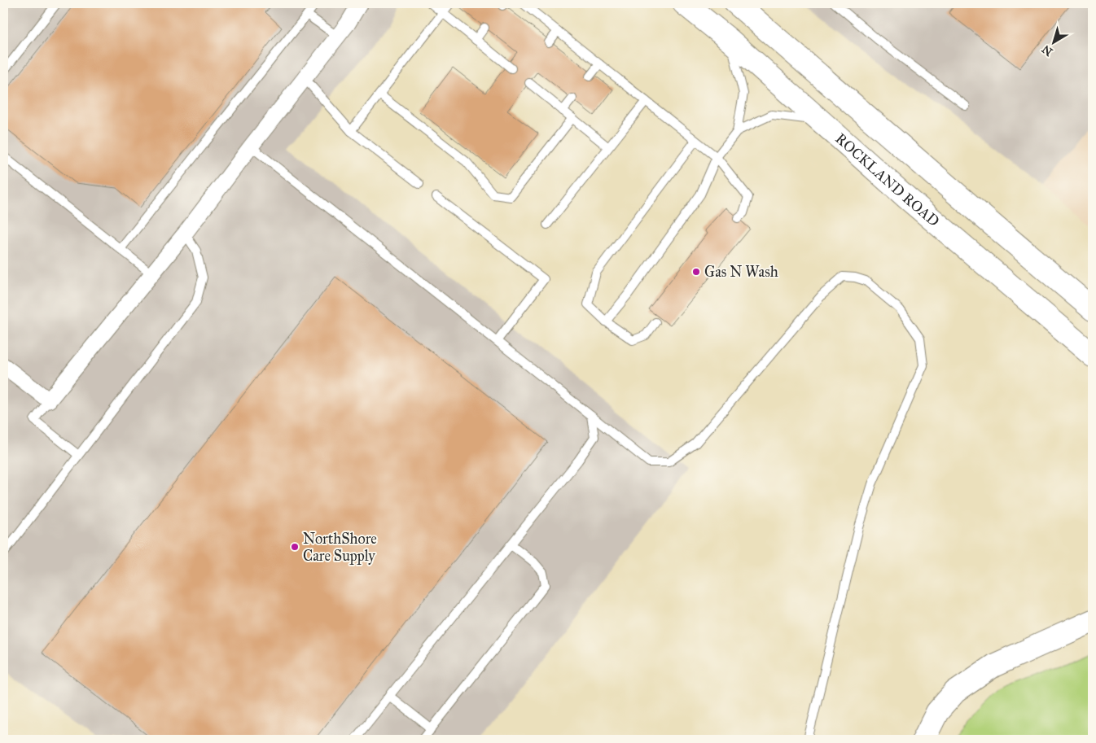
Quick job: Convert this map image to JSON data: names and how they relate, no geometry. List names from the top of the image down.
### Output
{
  "streets": {
    "main road": ["ROCKLAND ROAD"]
  },
  "places": ["Gas N Wash", "NorthShore Care Supply"],
  "north": "bottom left"
}
